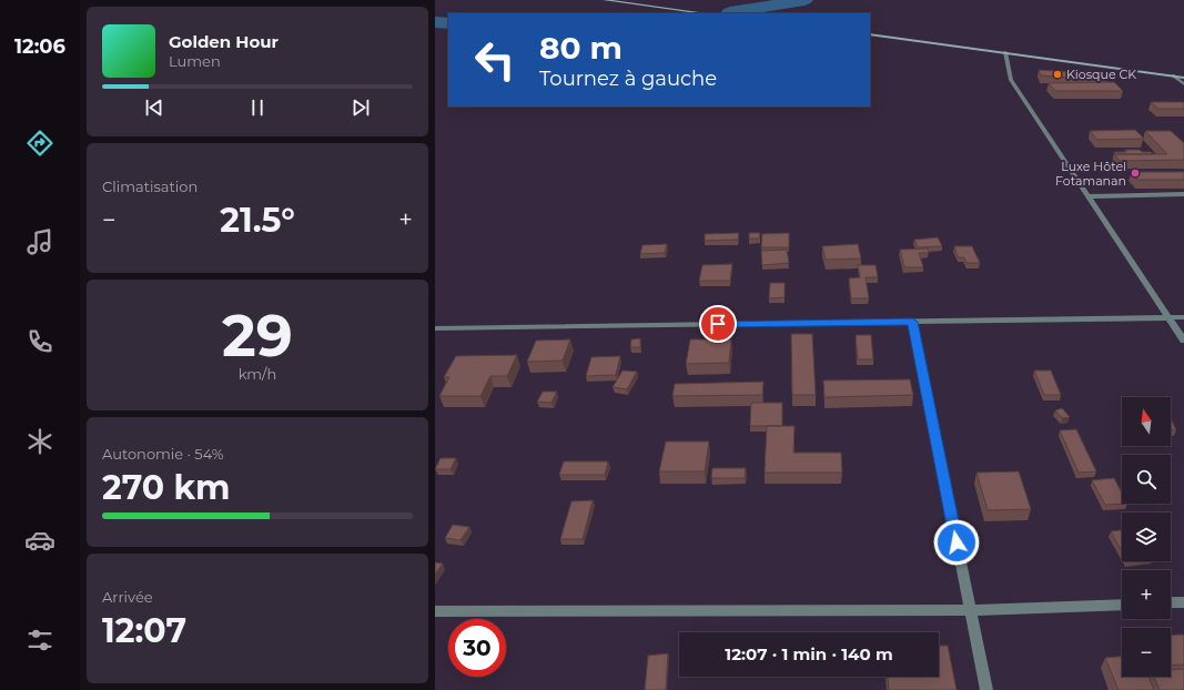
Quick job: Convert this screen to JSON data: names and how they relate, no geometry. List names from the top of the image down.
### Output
{
  "places": ["Kiosque CK", "Luxe Hôtel Fotamanan"],
  "north": "top",
  "page": {
    "tabs": "12:06",
    "turn": ["80 m", "Tournez à gauche"],
    "song": ["Golden Hour", "Lumen"],
    "tile": [
      "Climatisation",
      ["29", "km/h"],
      ["Autonomie · 54%", "270 km"],
      ["Arrivée", "12:07"]
    ],
    "heat": ["−", "21.5°", "+"],
    "map_buttons": ["+", "−"],
    "limit": "30",
    "trip": "12:07 · 1 min · 140 m"
  }
}
